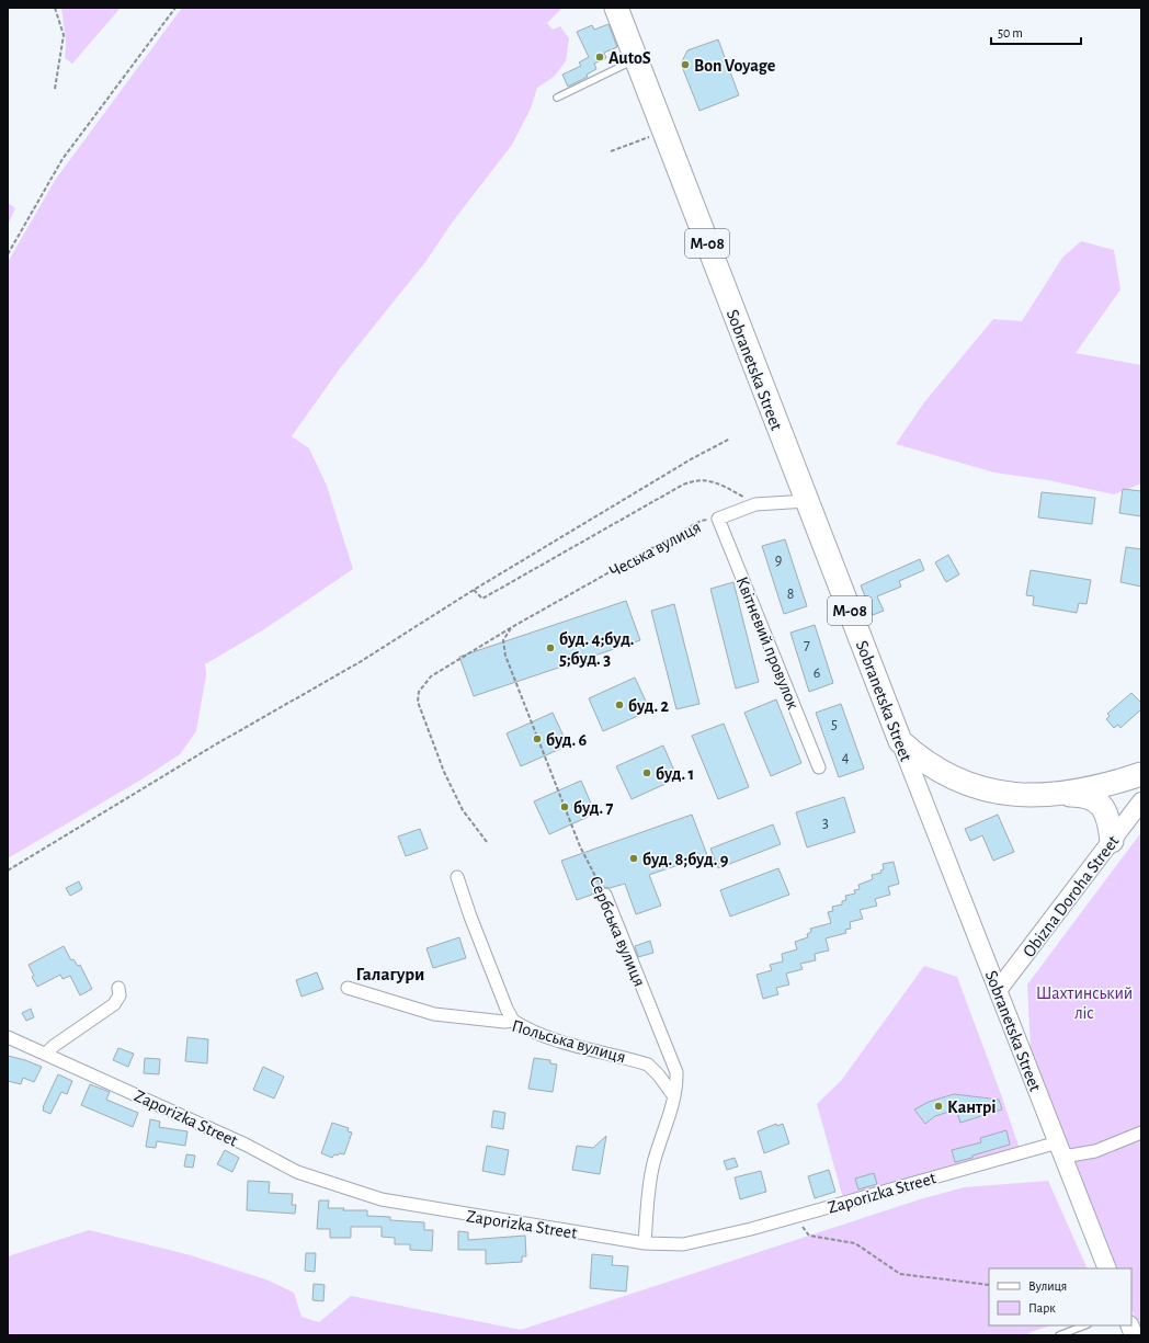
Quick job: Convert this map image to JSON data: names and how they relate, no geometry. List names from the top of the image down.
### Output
{
  "streets": {
    "highway": ["М-08", "Sobranetska Street"],
    "main road": ["Obizna Doroha Street"],
    "street": [
      "Чеська вулиця",
      "Квітневий провулок",
      "Сербська вулиця",
      "Польська вулиця",
      "Zaporizka Street"
    ]
  },
  "crossings": [
    ["М-08", "Sobranetska Street"],
    ["Sobranetska Street", "Чеська вулиця"],
    ["Sobranetska Street", "Obizna Doroha Street"],
    ["Sobranetska Street", "Zaporizka Street"],
    ["Чеська вулиця", "Квітневий провулок"],
    ["Чеська вулиця", "Сербська вулиця"],
    ["Сербська вулиця", "Польська вулиця"],
    ["Сербська вулиця", "Zaporizka Street"]
  ],
  "districts": ["Галагури"],
  "parks": ["Шахтинський ліс"],
  "places": [
    "AutoS",
    "Bon Voyage",
    "буд. 4;буд. 5;буд. 3",
    "буд. 2",
    "буд. 6",
    "буд. 1",
    "буд. 7",
    "буд. 8;буд. 9",
    "Кантрі"
  ],
  "house_numbers": [
    "9",
    "8",
    "7",
    "6",
    "5",
    "4",
    "3"
  ],
  "legend": ["Вулиця", "Парк"],
  "scale_bar": "50 m"
}
